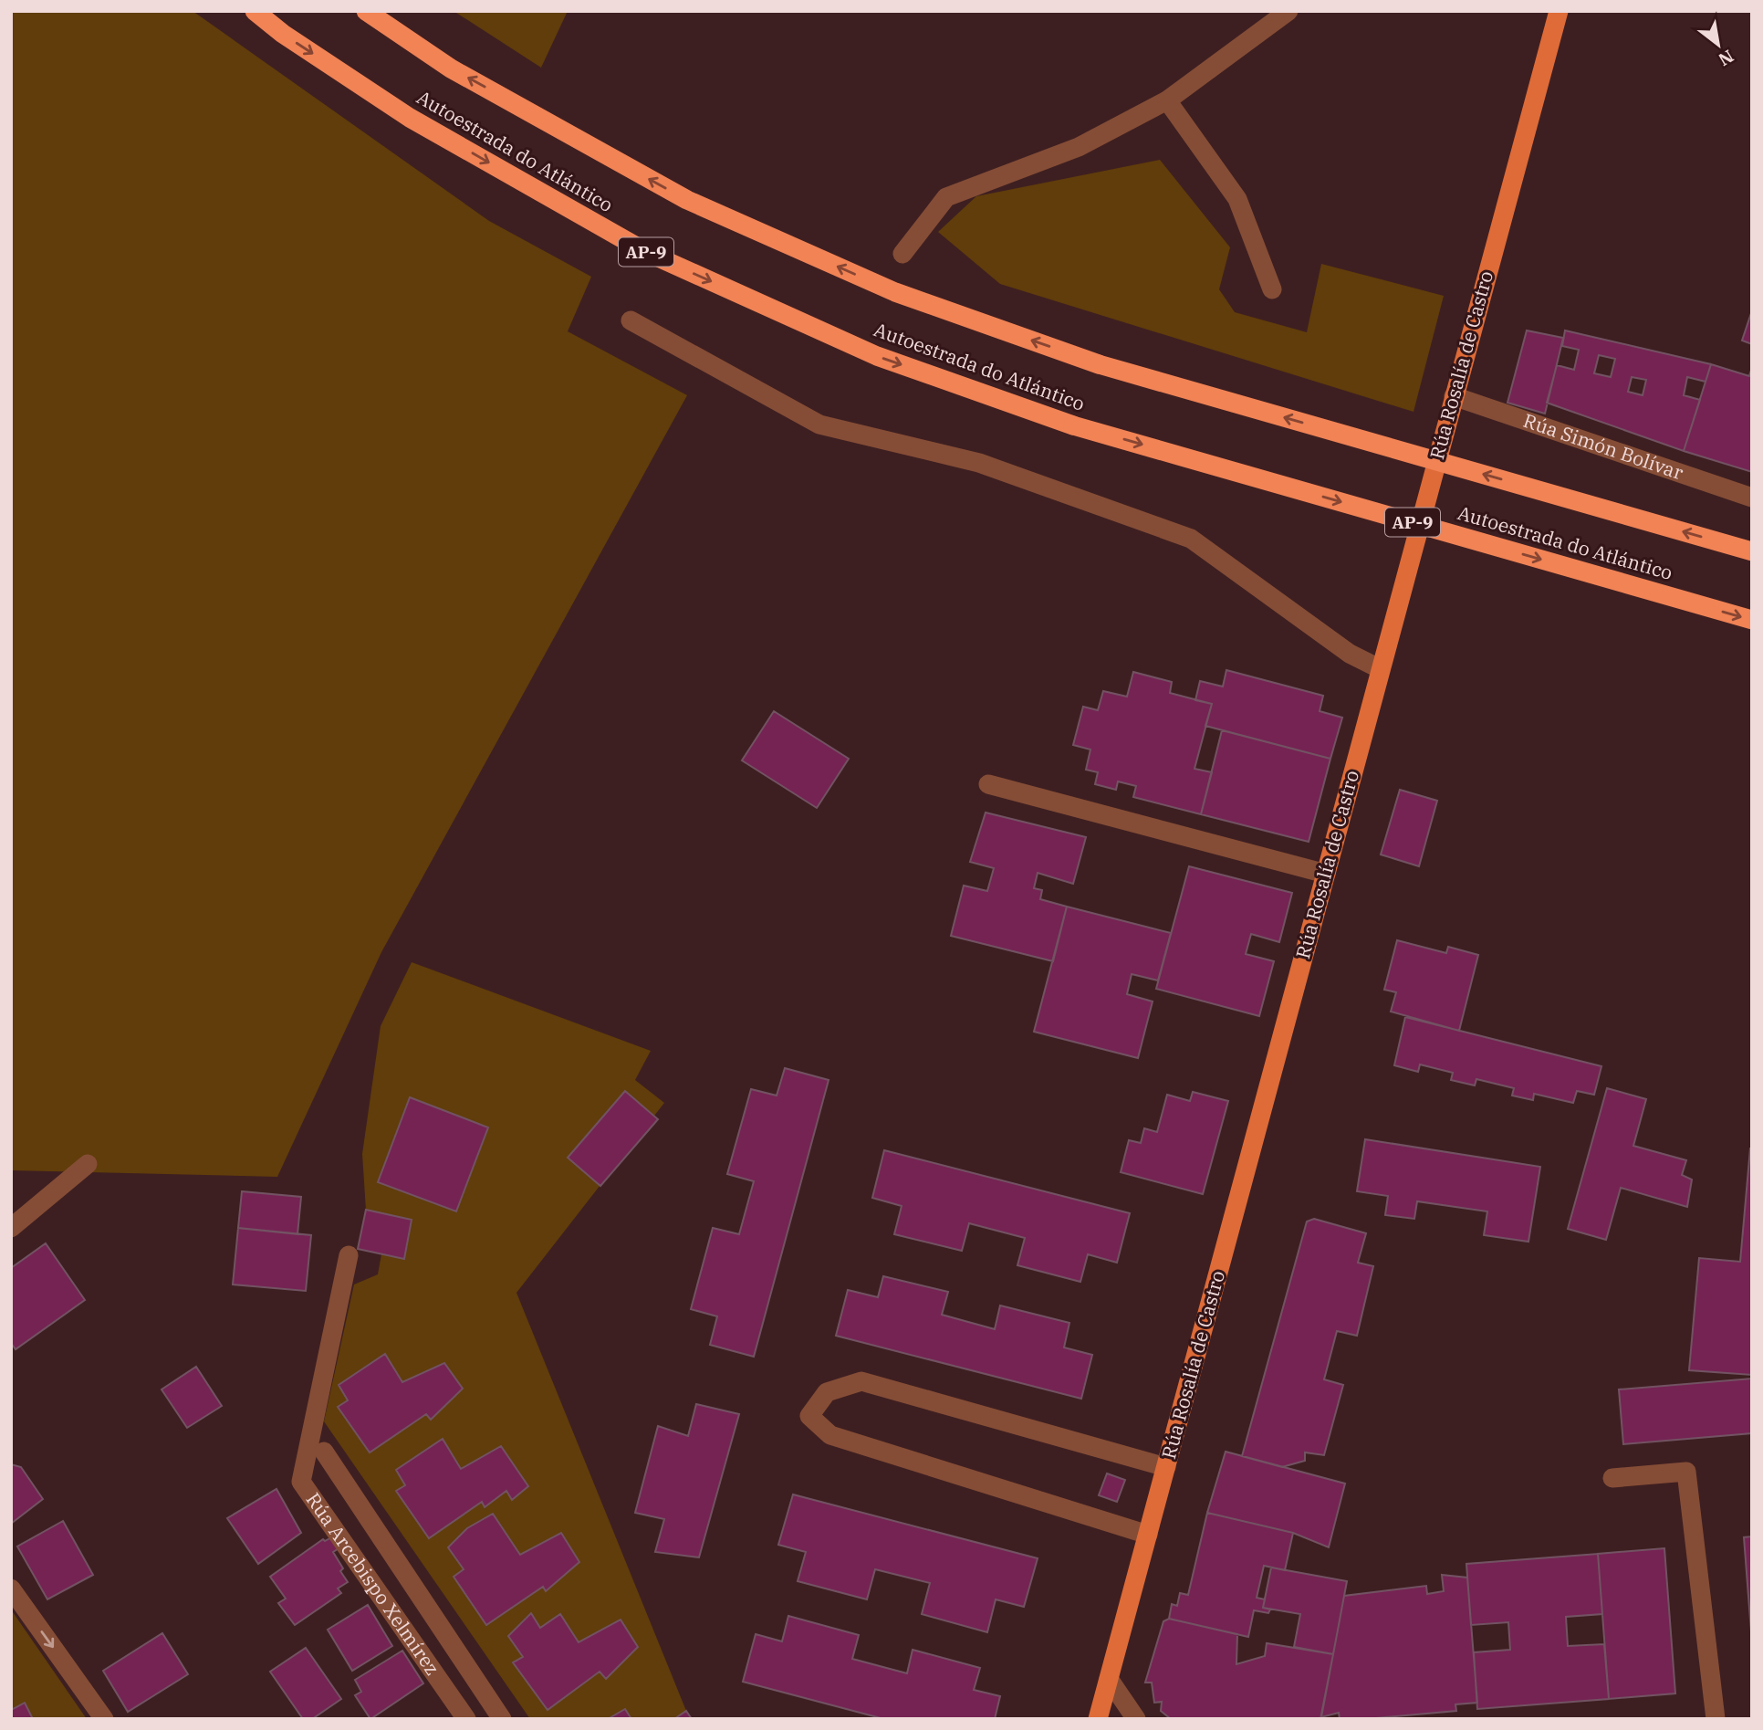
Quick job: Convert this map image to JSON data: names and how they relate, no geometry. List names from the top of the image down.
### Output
{
  "streets": {
    "highway": ["Autoestrada do Atlántico", "AP-9"],
    "main road": ["Rúa Rosalía de Castro"],
    "street": ["Rúa Simón Bolívar", "Rúa Arcebispo Xelmírez"]
  },
  "crossings": [
    ["Rúa Rosalía de Castro", "Rúa Simón Bolívar"]
  ],
  "north": "bottom right"
}
